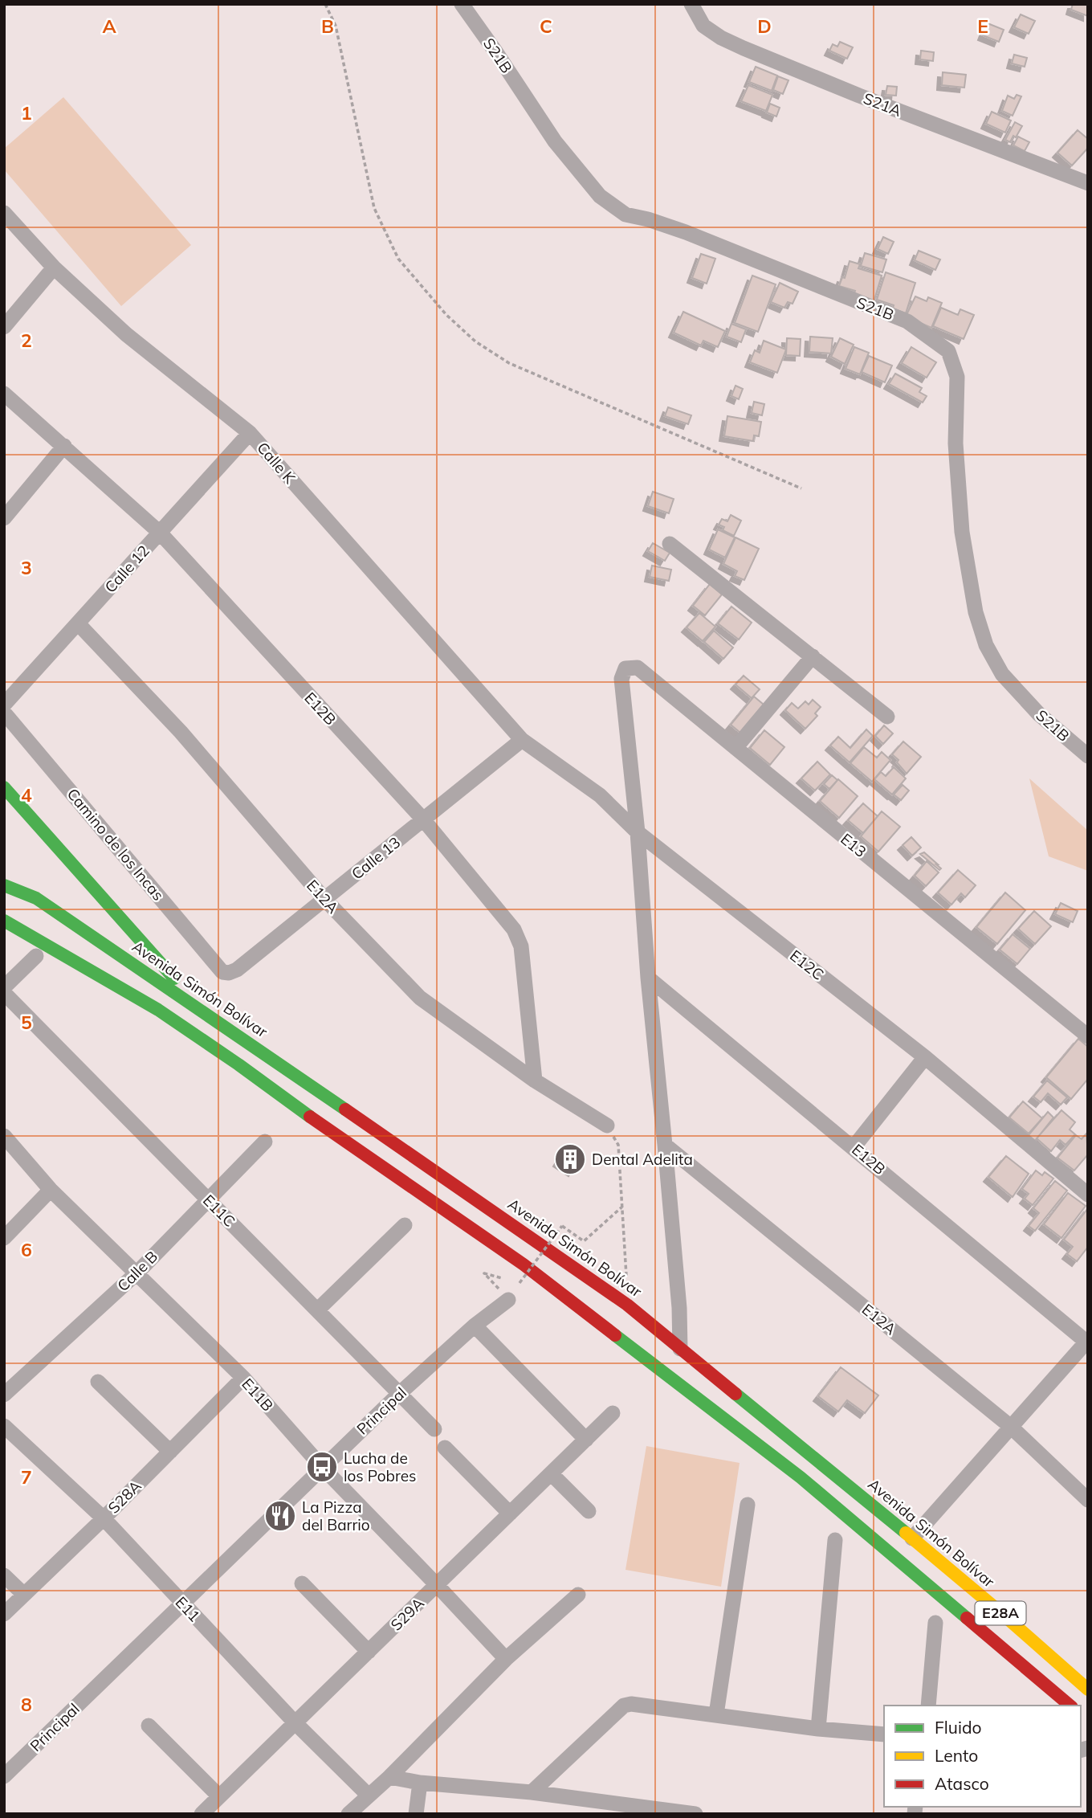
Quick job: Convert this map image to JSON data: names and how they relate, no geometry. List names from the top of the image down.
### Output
{
  "streets": {
    "highway": ["Avenida Simón Bolívar", "E28A"],
    "street": [
      "S21B",
      "S21A",
      "Calle K",
      "Calle 12",
      "E12B",
      "Camino de los Incas",
      "E13",
      "Calle 13",
      "E12A",
      "E12C",
      "E11C",
      "Calle B",
      "E11B",
      "Principal",
      "S28A",
      "E11",
      "S29A"
    ]
  },
  "crossings": [
    ["Calle K", "Calle 12"],
    ["Calle K", "Calle 13"],
    ["Calle K", "E12C"],
    ["Calle 12", "E12B"],
    ["Calle 12", "E12A"],
    ["E12B", "Calle 13"],
    ["E12B", "E12A"],
    ["Camino de los Incas", "Calle 13"],
    ["E13", "E12C"],
    ["Calle 13", "E12A"],
    ["Calle 13", "E12C"],
    ["E11C", "Calle B"],
    ["E11C", "Principal"],
    ["Calle B", "E11B"],
    ["E11B", "Principal"],
    ["E11B", "S28A"],
    ["E11B", "S29A"],
    ["Principal", "E11"],
    ["S28A", "E11"],
    ["E11", "S29A"]
  ],
  "places": {
    "building": ["Dental Adelita"],
    "bus stop": ["Lucha de los Pobres"],
    "restaurant": ["La Pizza del Barrio"]
  },
  "legend": ["Fluido", "Lento", "Atasco"],
  "grid": {
    "columns": [
      "A",
      "B",
      "C",
      "D",
      "E"
    ],
    "rows": [
      "1",
      "2",
      "3",
      "4",
      "5",
      "6",
      "7",
      "8"
    ]
  }
}
